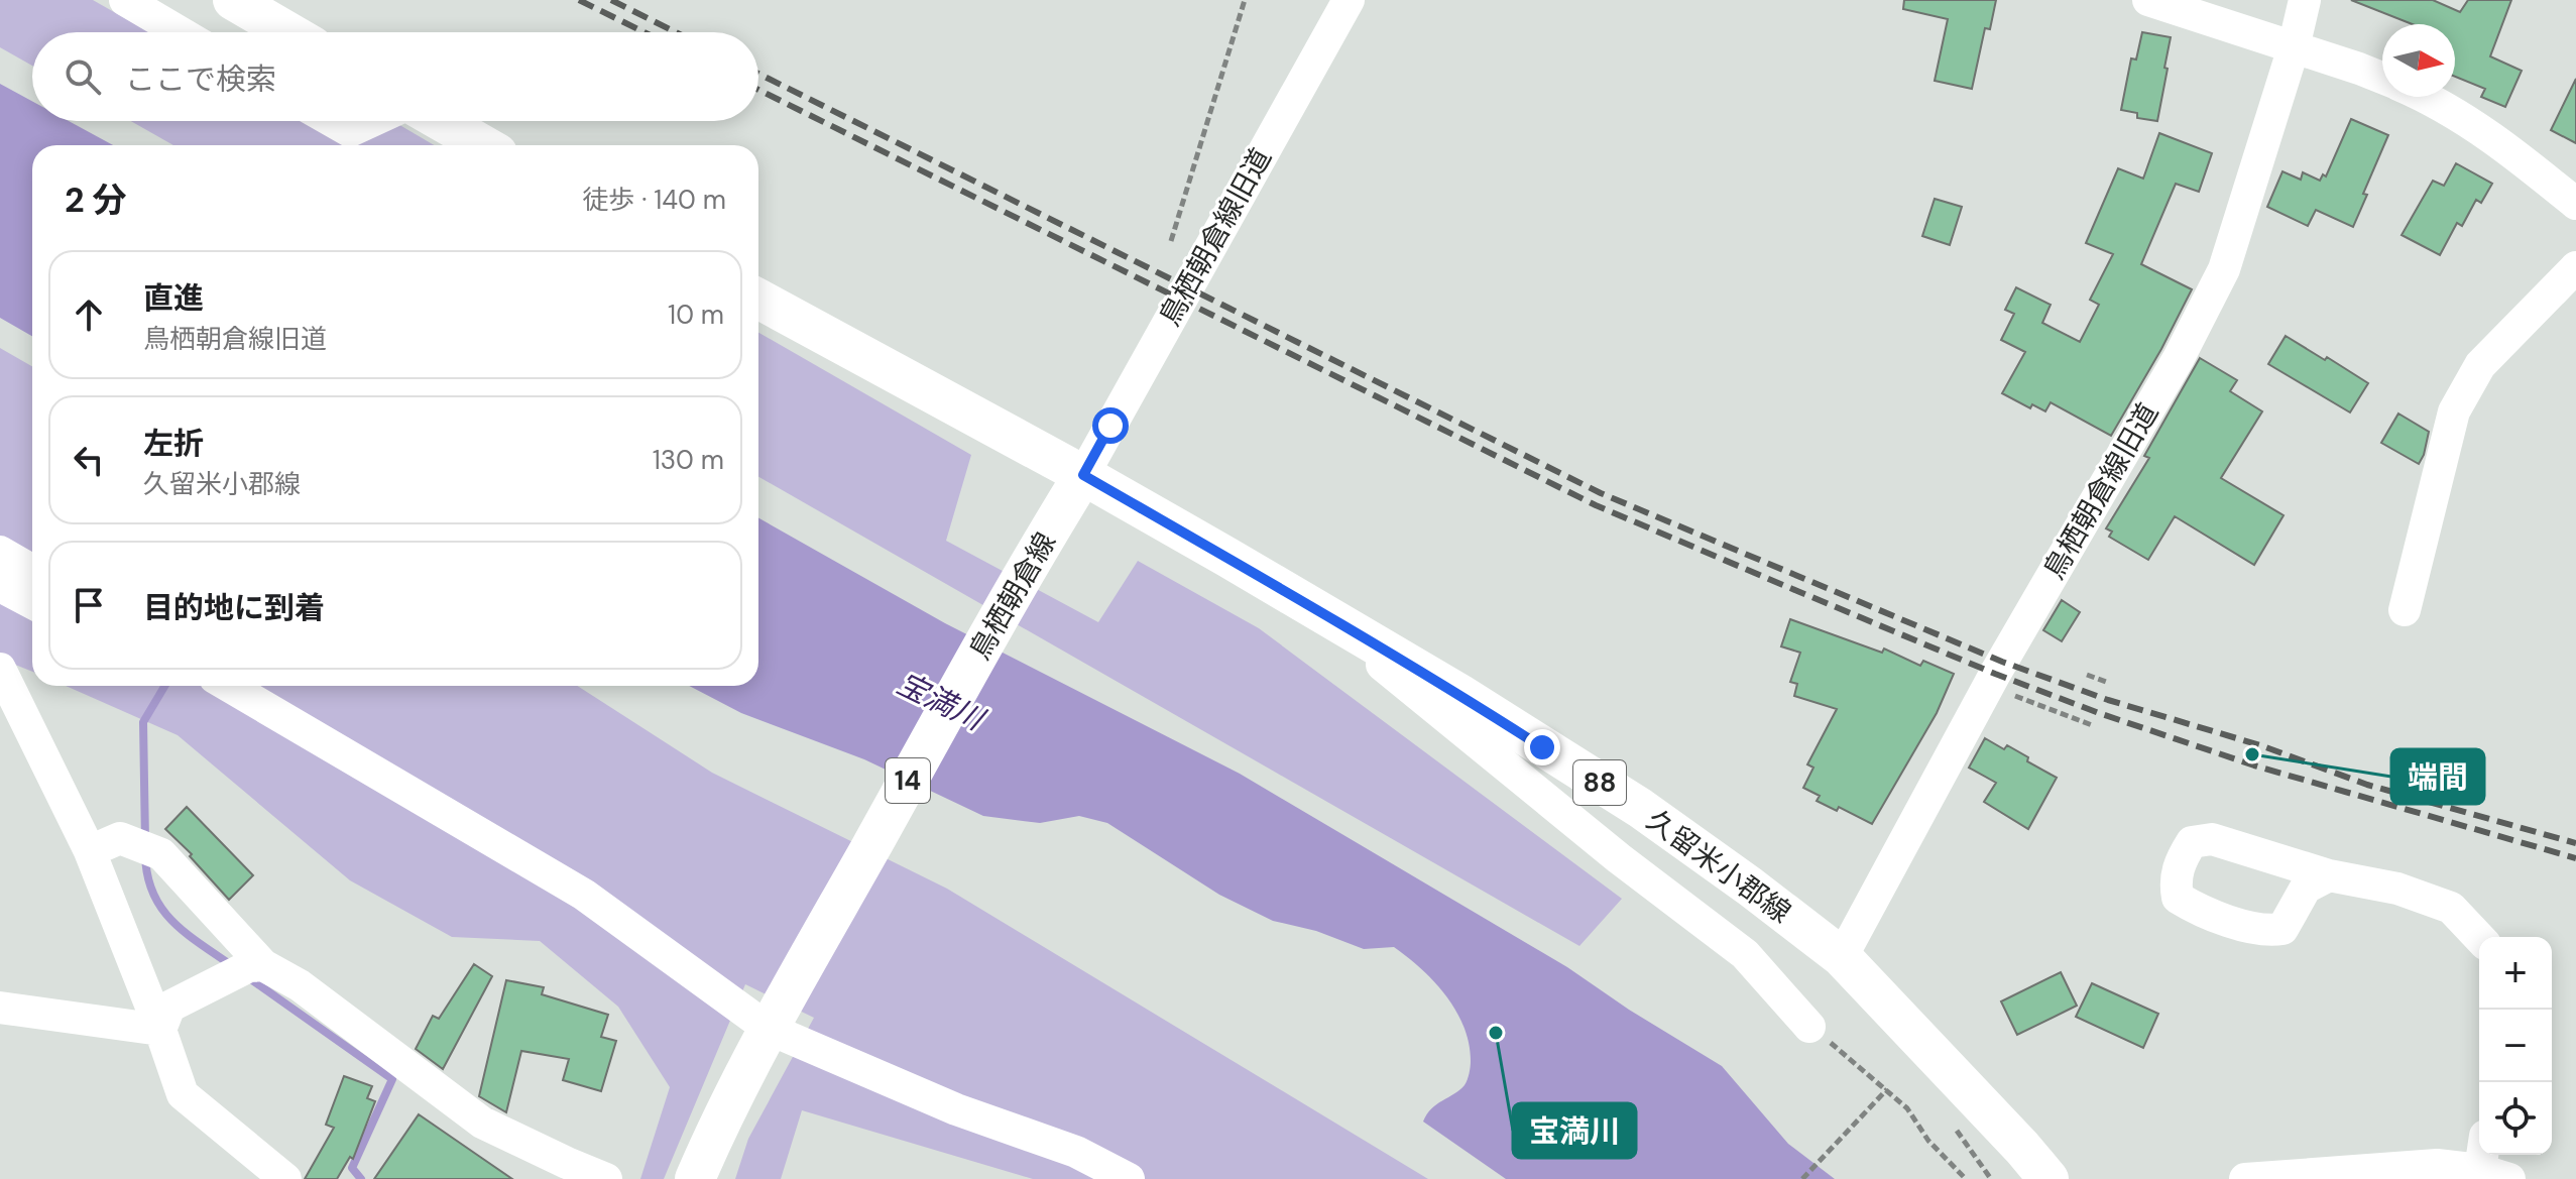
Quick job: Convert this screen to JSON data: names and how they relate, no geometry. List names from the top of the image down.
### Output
{
  "streets": {
    "main road": [
      "鳥栖朝倉線",
      "14",
      "88",
      "久留米小郡線"
    ],
    "street": ["鳥栖朝倉線旧道"]
  },
  "crossings": [
    ["鳥栖朝倉線旧道", "鳥栖朝倉線"],
    ["鳥栖朝倉線旧道", "久留米小郡線"],
    ["鳥栖朝倉線", "久留米小郡線"]
  ],
  "water": ["宝満川"],
  "places": ["端間", "宝満川"],
  "north": "right",
  "page": {
    "search": "ここで検索",
    "heading": ["2 分", "徒歩 · 140 m"],
    "list": [
      ["直進", "鳥栖朝倉線旧道", "10 m"],
      ["左折", "久留米小郡線", "130 m"],
      "目的地に到着"
    ],
    "map_buttons": ["+", "−"]
  }
}
